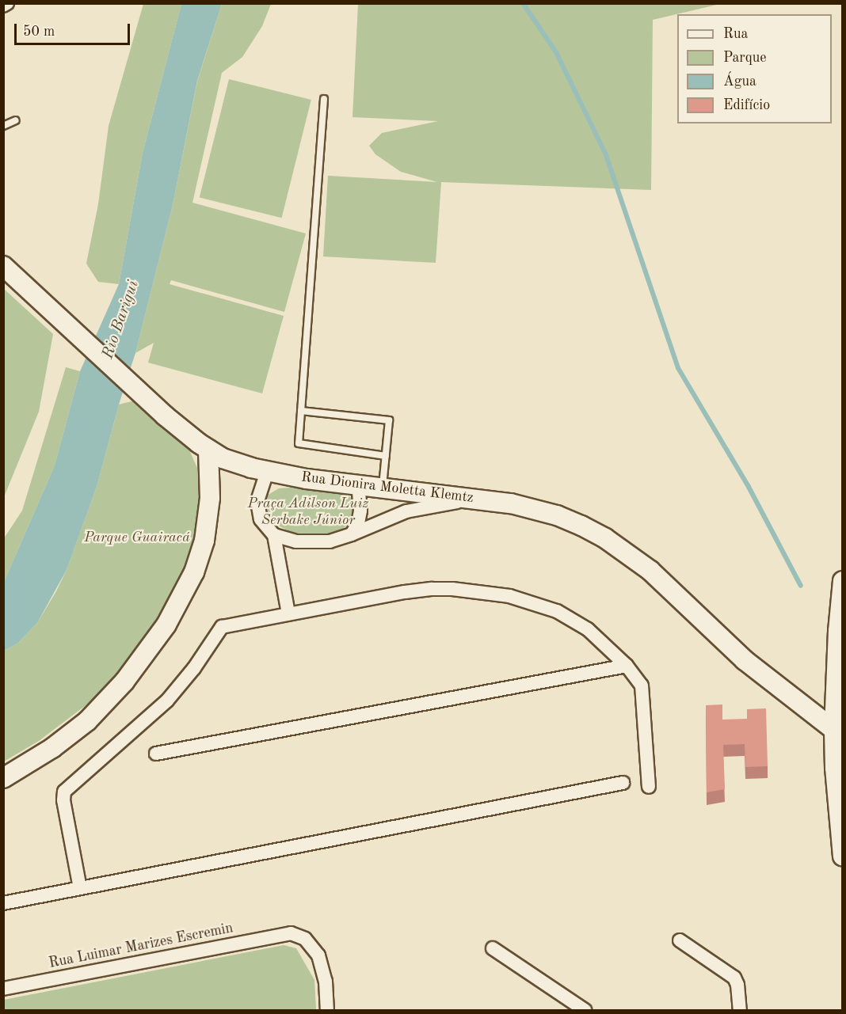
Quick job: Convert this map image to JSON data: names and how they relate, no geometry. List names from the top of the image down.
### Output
{
  "streets": {
    "main road": ["Rua Dionira Moletta Klemtz"],
    "street": ["Rua Luimar Marizes Escremin"]
  },
  "water": ["Rio Barigui"],
  "parks": ["Praça Adilson Luiz Serbake Júnior", "Parque Guairacá"],
  "legend": [
    "Rua",
    "Parque",
    "Água",
    "Edifício"
  ],
  "scale_bar": "50 m"
}
